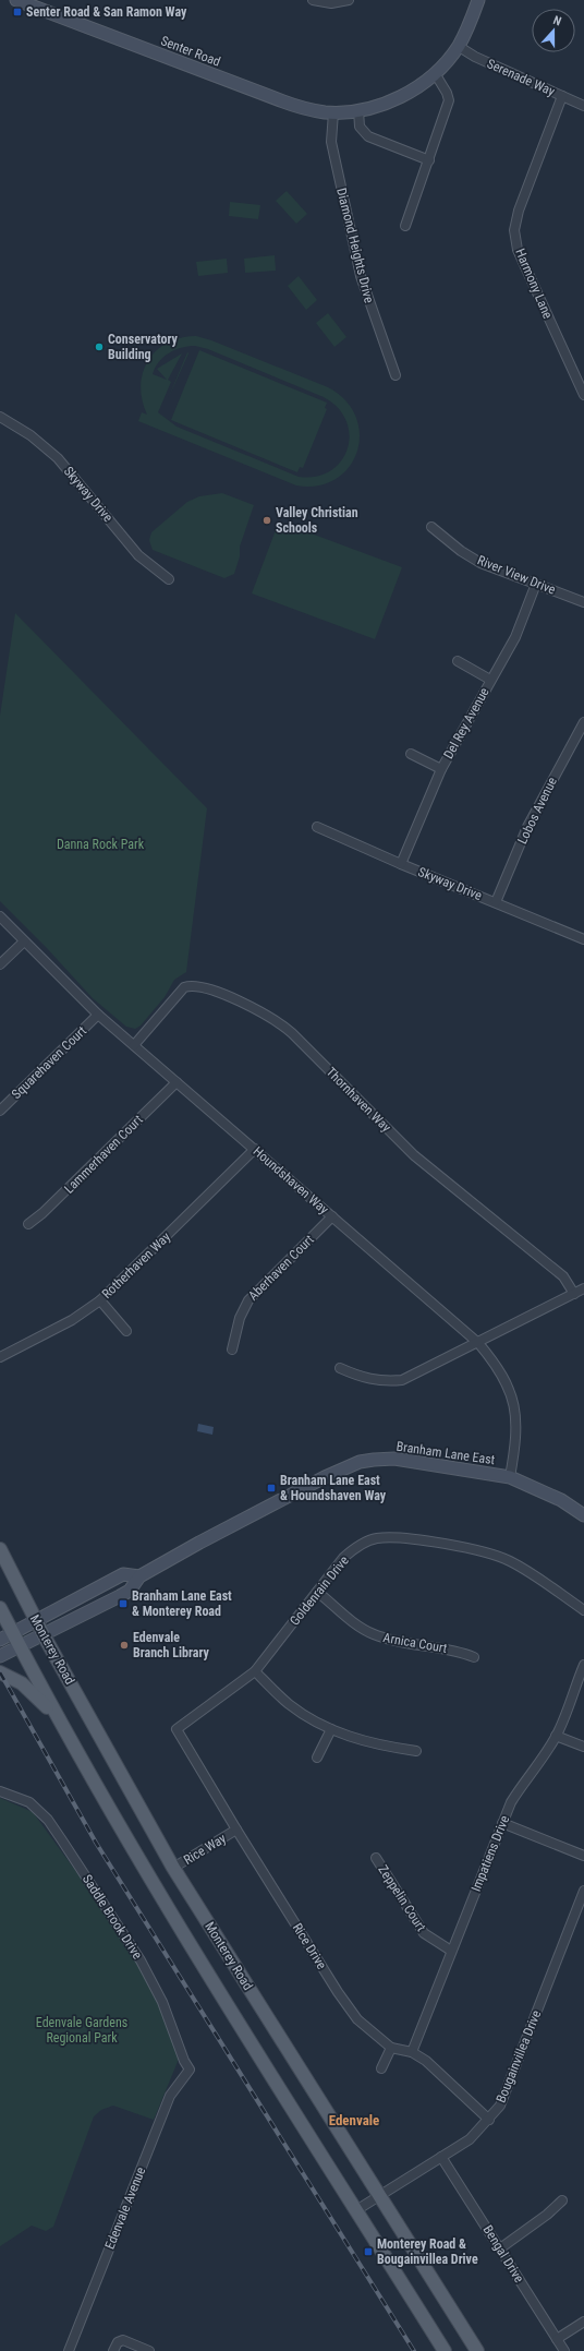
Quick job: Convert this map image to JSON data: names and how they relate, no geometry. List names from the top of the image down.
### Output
{
  "streets": {
    "main road": ["Monterey Road"],
    "street": [
      "Senter Road",
      "Serenade Way",
      "Diamond Heights Drive",
      "Harmony Lane",
      "Skyway Drive",
      "River View Drive",
      "Del Rey Avenue",
      "Lobos Avenue",
      "Squarehaven Court",
      "Thornhaven Way",
      "Lammerhaven Court",
      "Houndshaven Way",
      "Rotherhaven Way",
      "Aberhaven Court",
      "Branham Lane East",
      "Goldenrain Drive",
      "Arnica Court",
      "Rice Way",
      "Impatiens Drive",
      "Zeppelin Court",
      "Saddle Brook Drive",
      "Rice Drive",
      "Bougainvillea Drive",
      "Edenvale Avenue",
      "Bengal Drive"
    ]
  },
  "crossings": [
    ["Senter Road", "Serenade Way"],
    ["Senter Road", "Diamond Heights Drive"],
    ["Serenade Way", "Harmony Lane"],
    ["Skyway Drive", "Del Rey Avenue"],
    ["Skyway Drive", "Lobos Avenue"],
    ["River View Drive", "Del Rey Avenue"],
    ["Squarehaven Court", "Houndshaven Way"],
    ["Thornhaven Way", "Houndshaven Way"],
    ["Lammerhaven Court", "Houndshaven Way"],
    ["Houndshaven Way", "Rotherhaven Way"],
    ["Houndshaven Way", "Aberhaven Court"],
    ["Houndshaven Way", "Branham Lane East"],
    ["Branham Lane East", "Monterey Road"],
    ["Goldenrain Drive", "Arnica Court"],
    ["Goldenrain Drive", "Rice Drive"],
    ["Monterey Road", "Rice Way"],
    ["Monterey Road", "Bougainvillea Drive"],
    ["Rice Way", "Rice Drive"],
    ["Impatiens Drive", "Zeppelin Court"],
    ["Impatiens Drive", "Rice Drive"],
    ["Saddle Brook Drive", "Edenvale Avenue"],
    ["Rice Drive", "Bougainvillea Drive"],
    ["Bougainvillea Drive", "Bengal Drive"]
  ],
  "districts": ["Edenvale"],
  "parks": ["Danna Rock Park", "Edenvale Gardens Regional Park"],
  "places": {
    "transit": [
      "Senter Road & San Ramon Way",
      "Branham Lane East & Houndshaven Way",
      "Branham Lane East & Monterey Road",
      "Monterey Road & Bougainvillea Drive"
    ],
    "other": ["Conservatory Building", "Valley Christian Schools", "Edenvale Branch Library"]
  },
  "north": "top"
}
